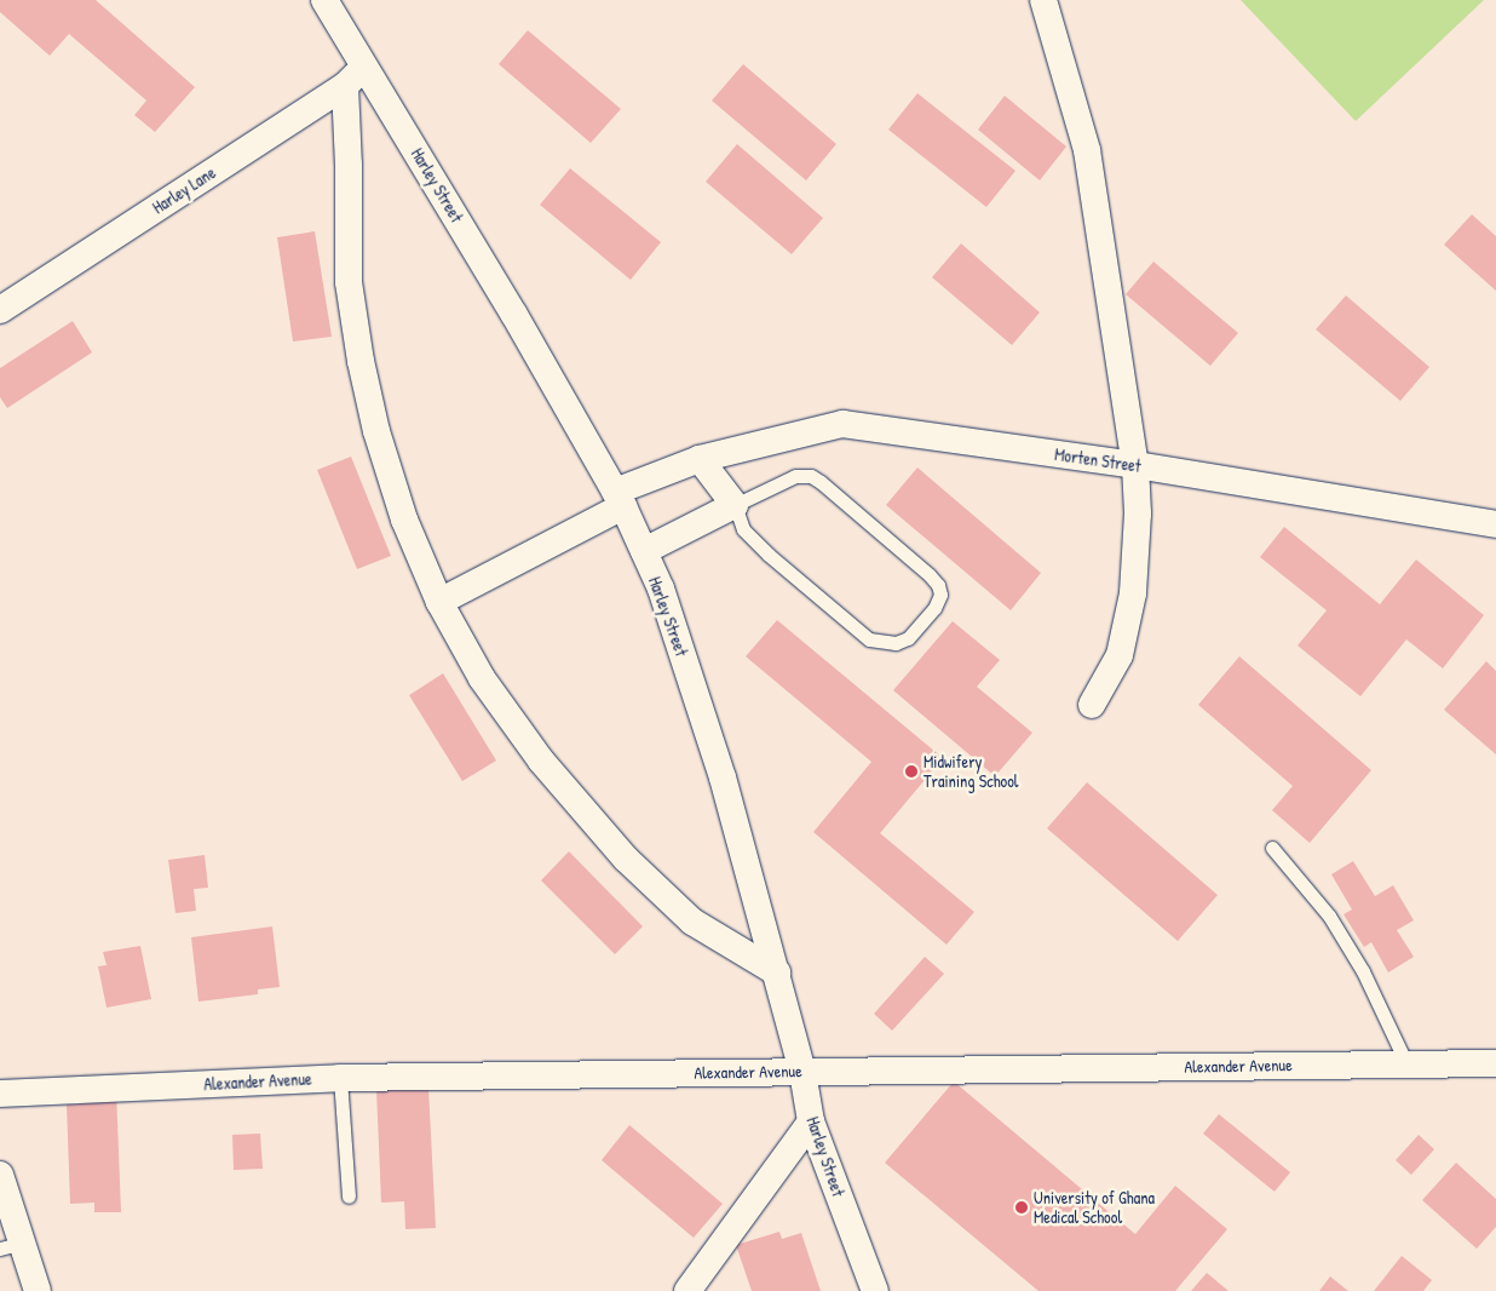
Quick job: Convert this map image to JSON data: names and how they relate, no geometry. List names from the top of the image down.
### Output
{
  "streets": {
    "street": [
      "Harley Street",
      "Harley Lane",
      "Morten Street",
      "Alexander Avenue"
    ]
  },
  "crossings": [
    ["Harley Street", "Harley Lane"],
    ["Harley Street", "Morten Street"],
    ["Harley Street", "Alexander Avenue"]
  ],
  "places": ["Midwifery Training School", "University of Ghana Medical School"]
}
